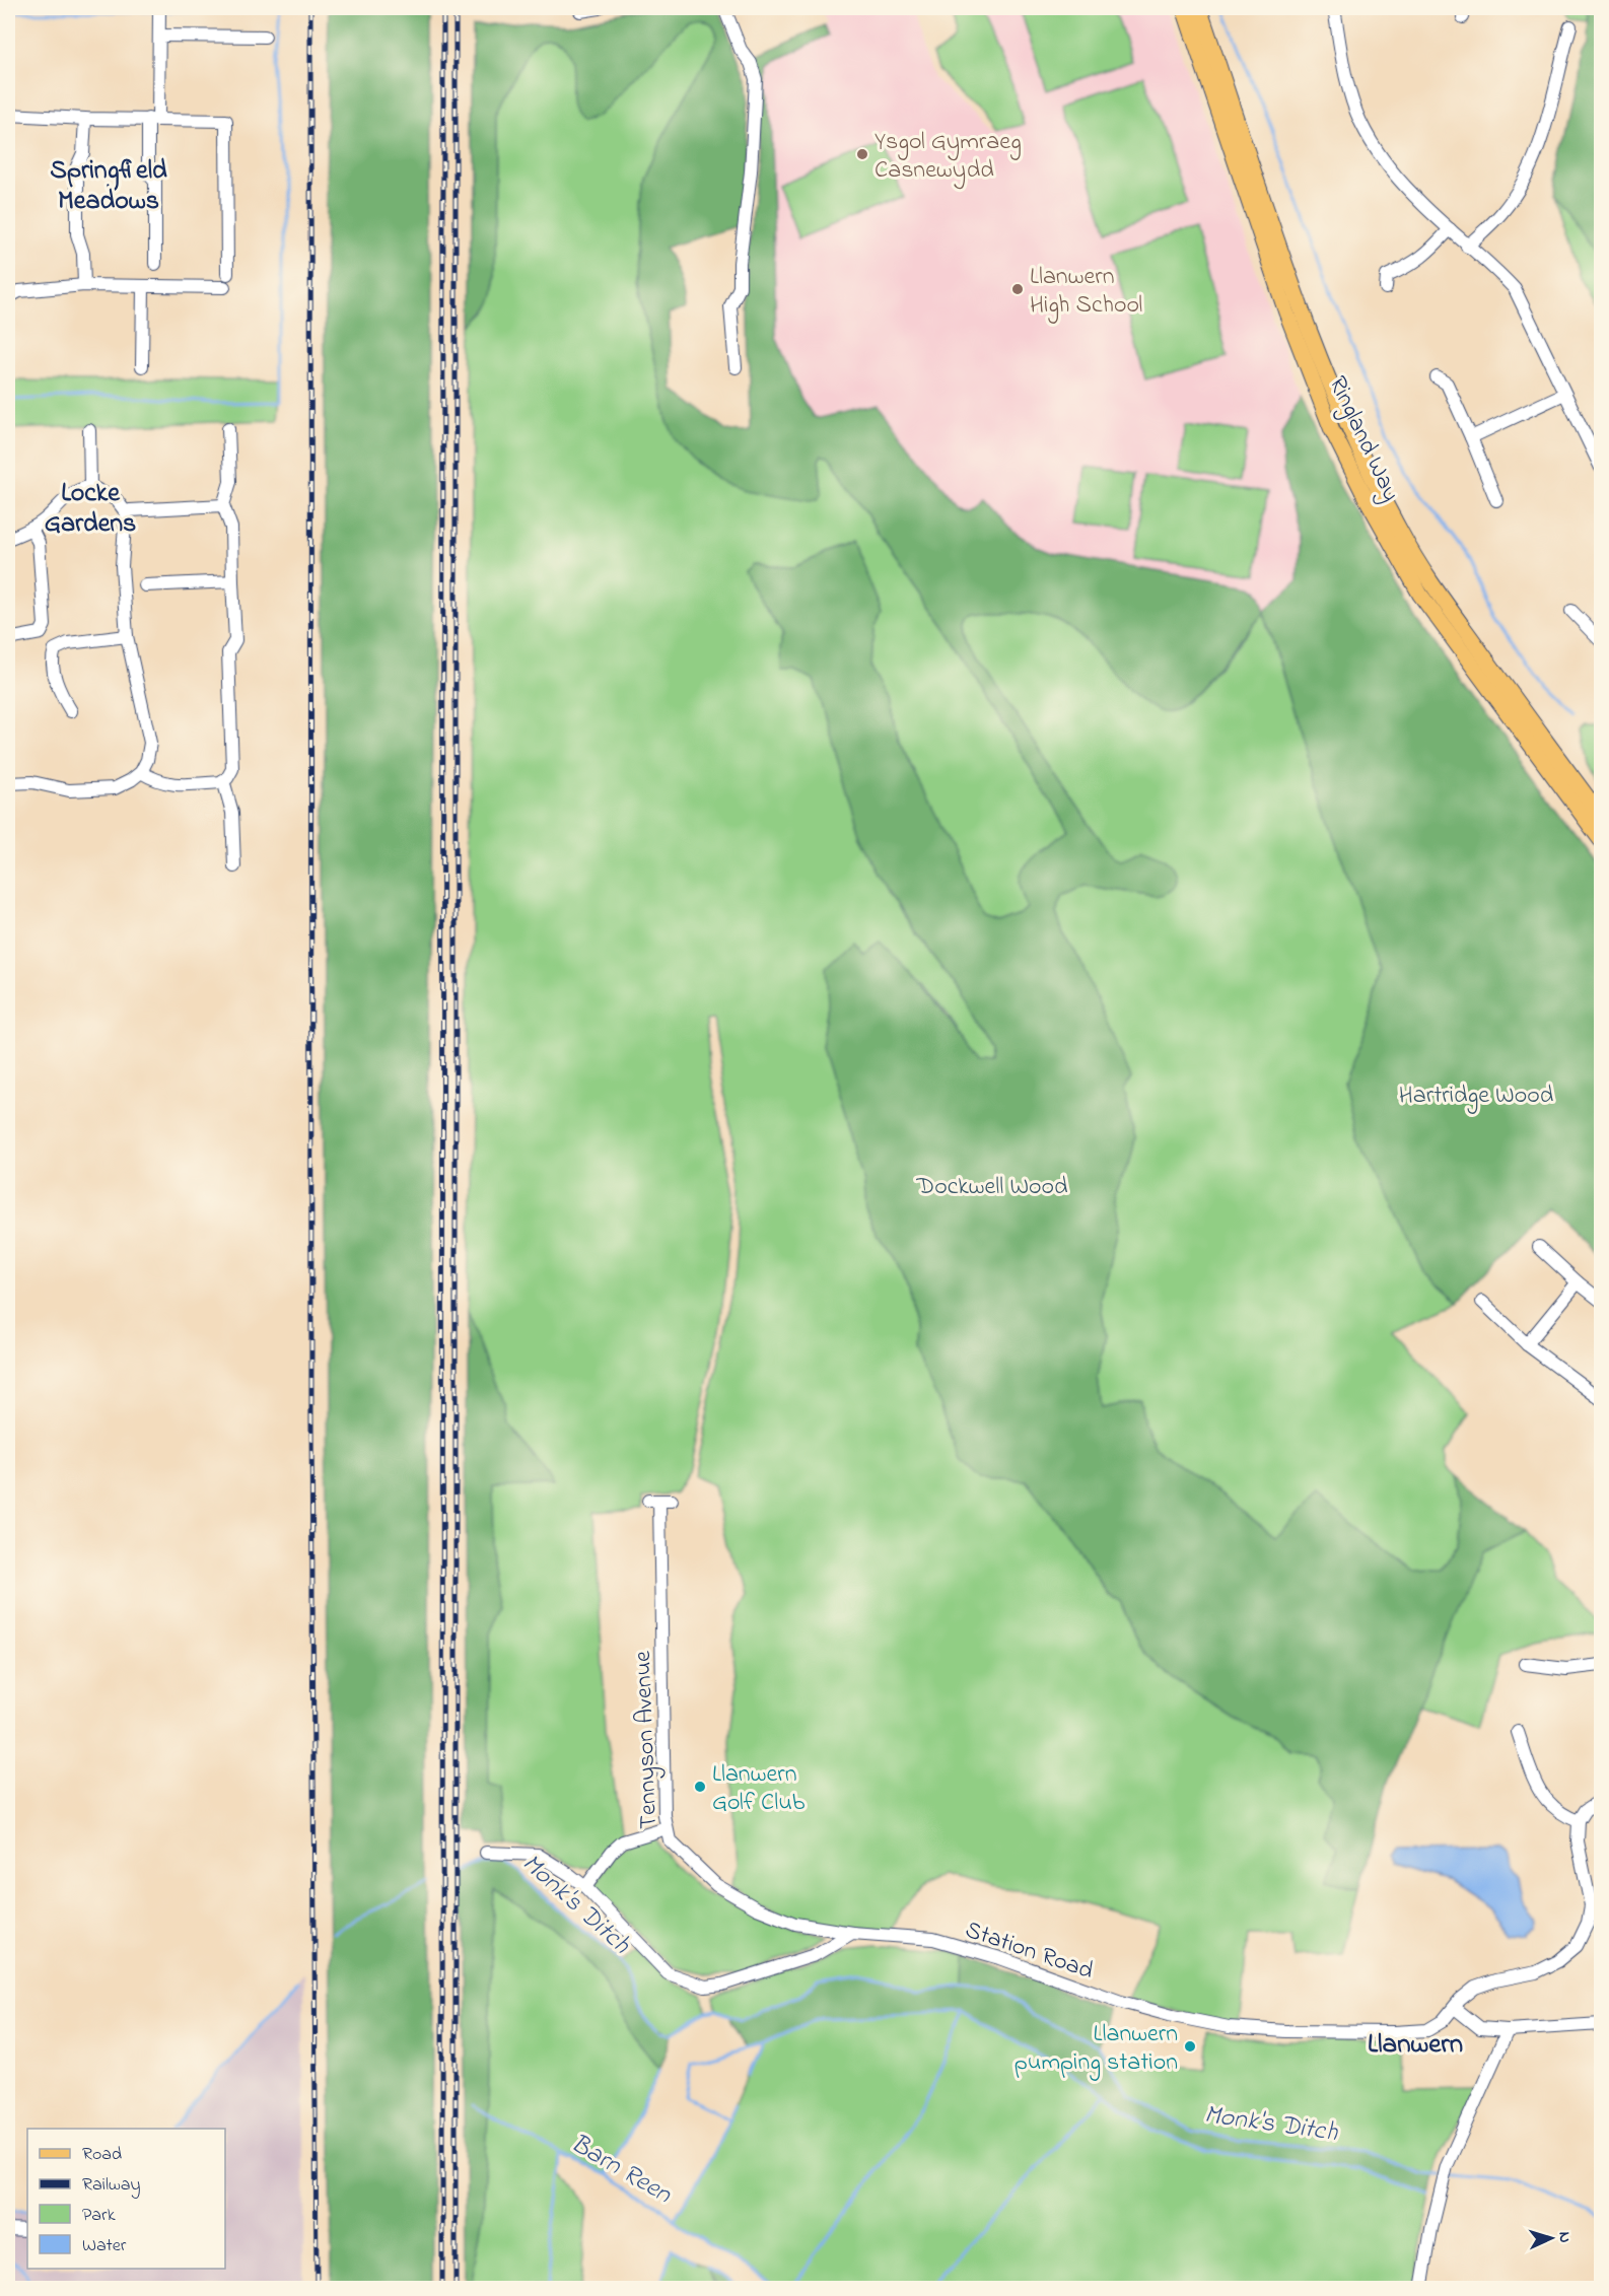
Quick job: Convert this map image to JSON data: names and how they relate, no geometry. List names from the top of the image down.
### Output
{
  "streets": {
    "main road": ["Ringland Way"],
    "street": ["Tennyson Avenue", "Station Road"]
  },
  "crossings": [
    ["Tennyson Avenue", "Station Road"]
  ],
  "districts": ["Springfield Meadows", "Locke Gardens", "Llanwern"],
  "water": ["Monk's Ditch", "Barn Reen"],
  "parks": ["Hartridge Wood", "Dockwell Wood"],
  "places": [
    "Ysgol Gymraeg Casnewydd",
    "Llanwern High School",
    "Llanwern Golf Club",
    "Llanwern pumping station"
  ],
  "legend": [
    "Road",
    "Railway",
    "Park",
    "Water"
  ],
  "north": "right"
}
